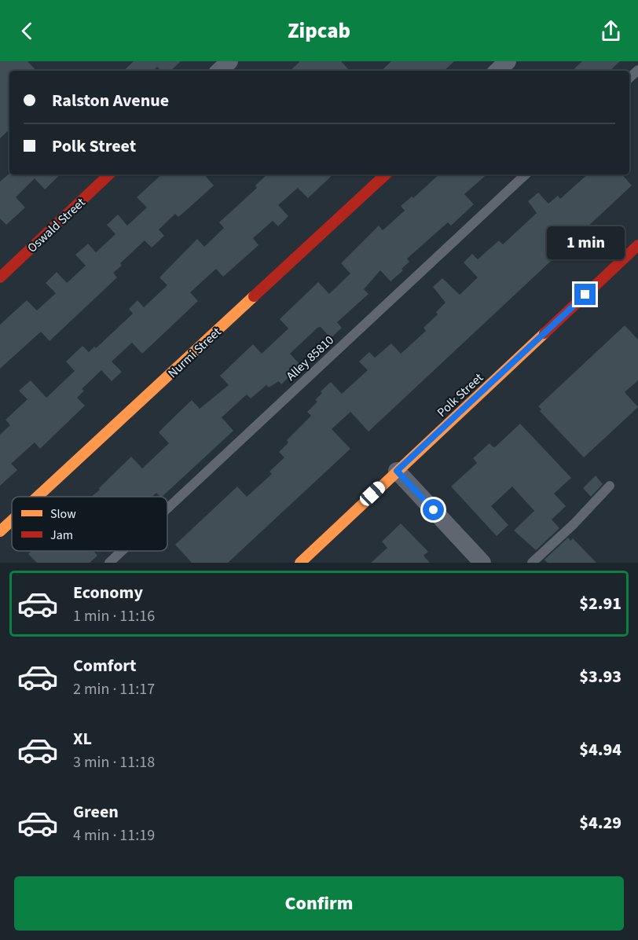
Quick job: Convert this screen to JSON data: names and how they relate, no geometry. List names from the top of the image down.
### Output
{
  "streets": {
    "street": ["Oswald Street", "Nurmi Street", "Polk Street"],
    "lane": ["Alley 85810"]
  },
  "legend": ["Slow", "Jam"],
  "page": {
    "header": "Zipcab",
    "banner": ["Ralston Avenue", "Polk Street"],
    "bubble": "1 min",
    "list": [
      {
        "name": "Economy",
        "note": "1 min · 11:16",
        "value": "$2.91"
      },
      {
        "name": "Comfort",
        "note": "2 min · 11:17",
        "value": "$3.93"
      },
      {
        "name": "XL",
        "note": "3 min · 11:18",
        "value": "$4.94"
      },
      {
        "name": "Green",
        "note": "4 min · 11:19",
        "value": "$4.29"
      }
    ],
    "buttons": "Confirm"
  }
}
